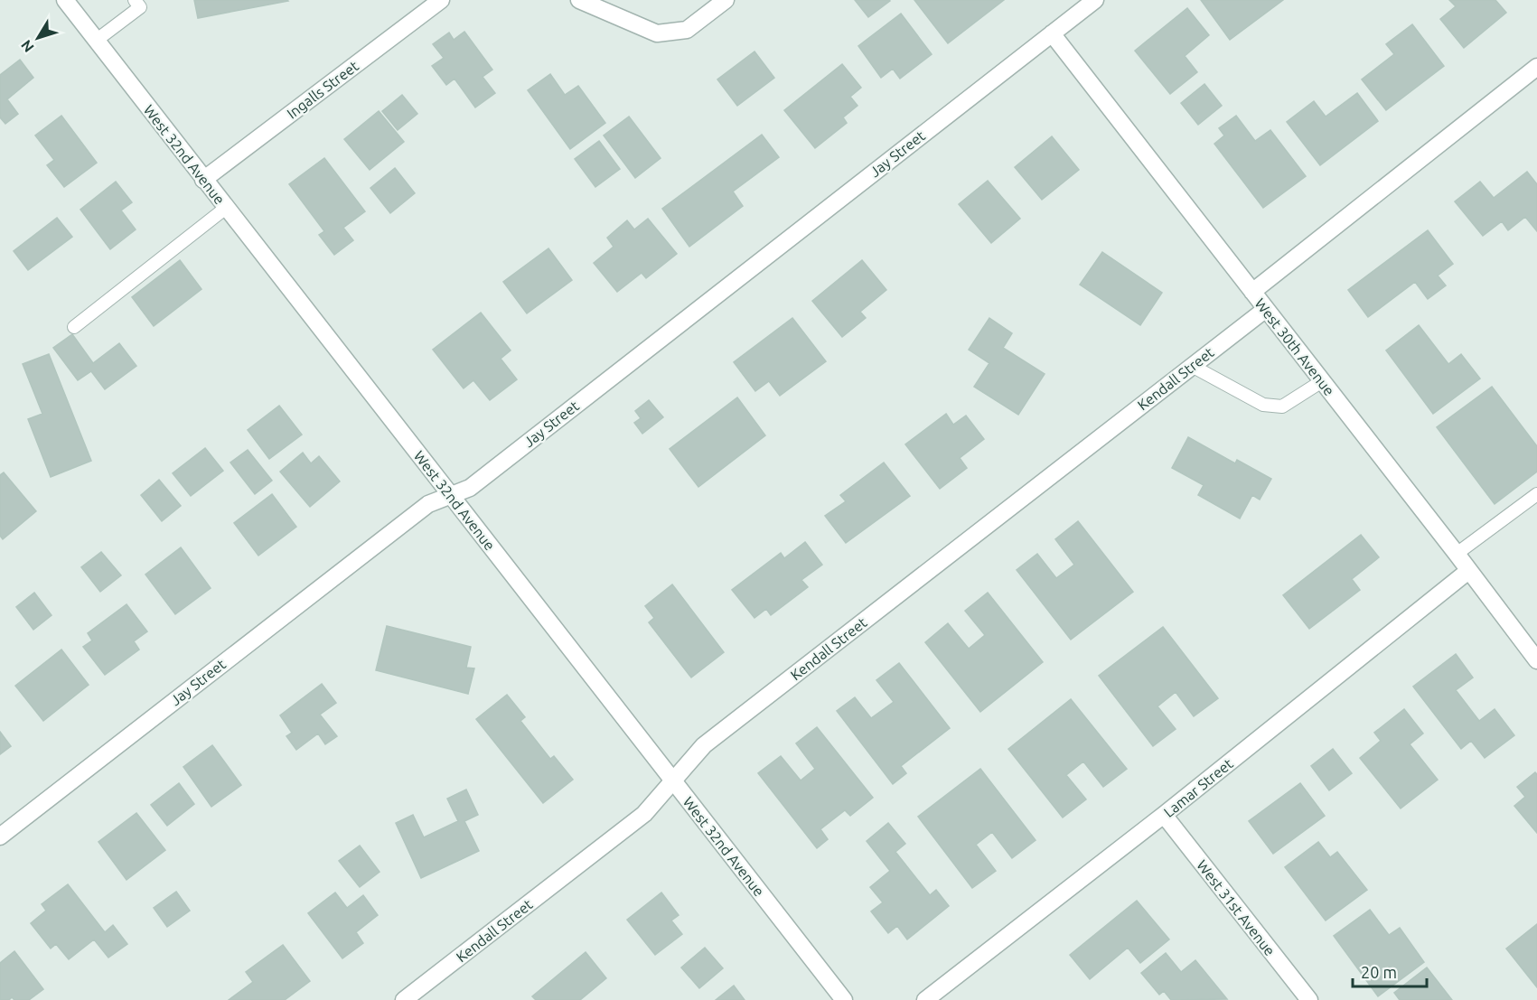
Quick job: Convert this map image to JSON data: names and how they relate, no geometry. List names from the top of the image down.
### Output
{
  "streets": {
    "street": [
      "Ingalls Street",
      "Jay Street",
      "West 32nd Avenue",
      "West 30th Avenue",
      "Kendall Street",
      "Lamar Street",
      "West 31st Avenue"
    ]
  },
  "crossings": [
    ["Ingalls Street", "West 32nd Avenue"],
    ["Jay Street", "West 32nd Avenue"],
    ["Jay Street", "West 30th Avenue"],
    ["West 32nd Avenue", "Kendall Street"],
    ["West 30th Avenue", "Kendall Street"],
    ["West 30th Avenue", "Lamar Street"],
    ["Lamar Street", "West 31st Avenue"]
  ],
  "scale_bar": "20 m",
  "north": "bottom left"
}
